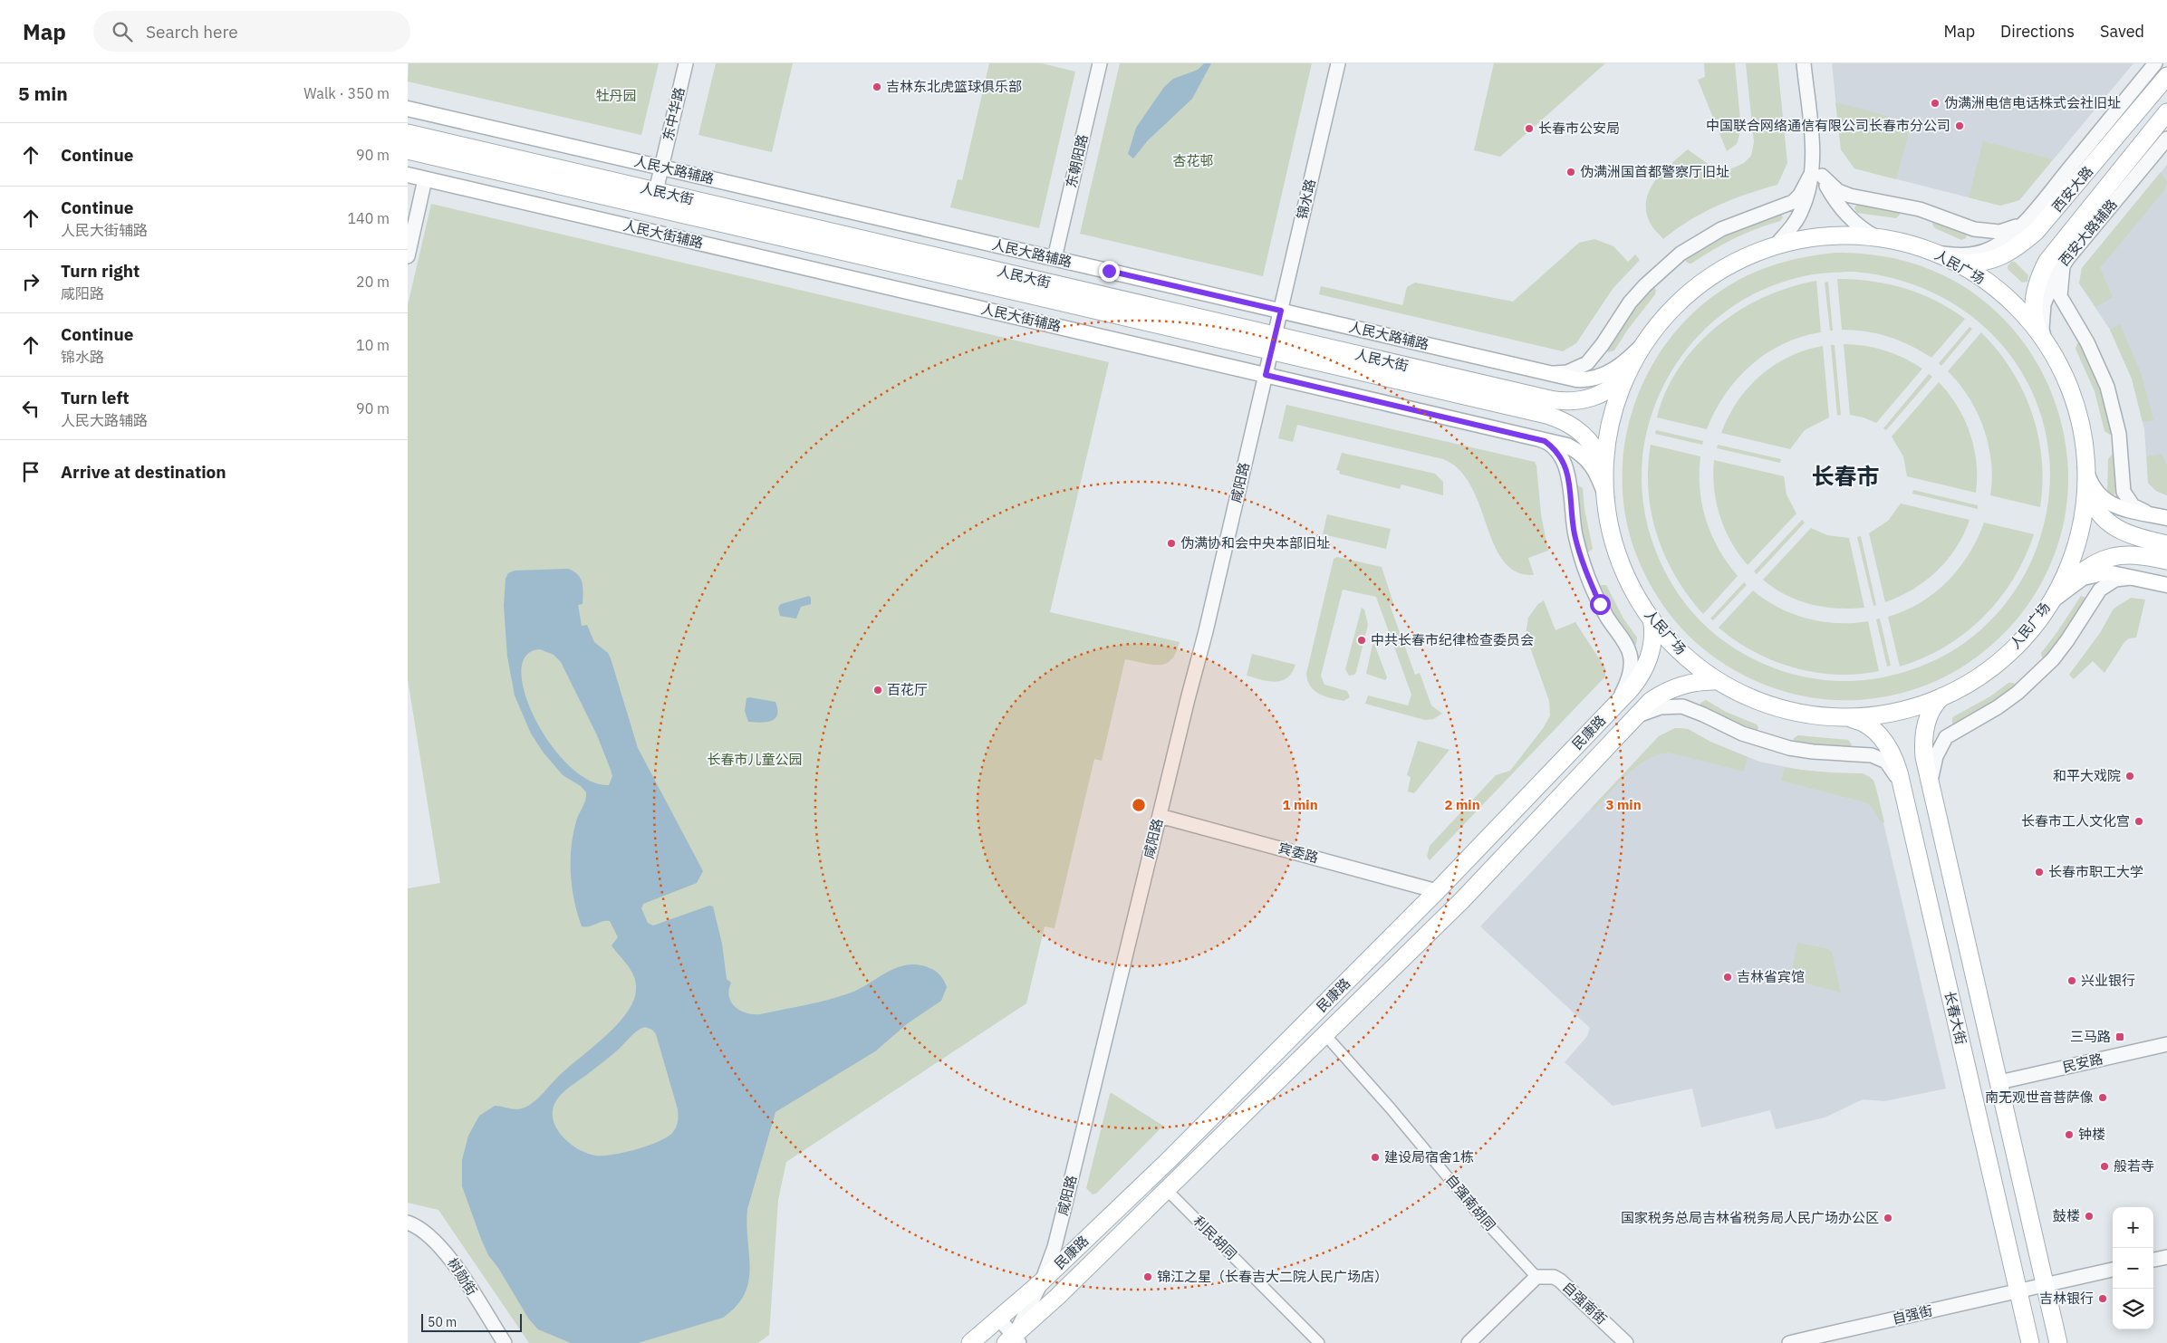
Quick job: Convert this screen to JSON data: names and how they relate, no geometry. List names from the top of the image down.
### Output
{
  "streets": {
    "main road": [
      "人民大路辅路",
      "西安大路",
      "人民大街",
      "人民大街辅路",
      "人民广场",
      "民康路",
      "长春大街"
    ],
    "street": [
      "东中华路",
      "东朝阳路",
      "锦水路",
      "西安大路辅路",
      "咸阳路",
      "宾委路",
      "民安路",
      "自强南胡同",
      "利民胡同",
      "树勋街",
      "自强南街",
      "自强街"
    ]
  },
  "crossings": [
    ["东中华路", "人民大路辅路"],
    ["东中华路", "人民大街"],
    ["东朝阳路", "人民大路辅路"],
    ["人民大路辅路", "锦水路"],
    ["人民大路辅路", "人民广场"],
    ["西安大路", "西安大路辅路"],
    ["西安大路", "人民广场"],
    ["人民大街", "锦水路"],
    ["人民大街", "人民广场"],
    ["人民大街", "咸阳路"],
    ["锦水路", "咸阳路"],
    ["西安大路辅路", "人民广场"],
    ["人民大街辅路", "人民广场"],
    ["人民大街辅路", "咸阳路"],
    ["人民广场", "民康路"],
    ["人民广场", "长春大街"],
    ["咸阳路", "民康路"],
    ["咸阳路", "宾委路"],
    ["民康路", "宾委路"],
    ["民康路", "自强南胡同"],
    ["民康路", "利民胡同"],
    ["长春大街", "民安路"],
    ["长春大街", "自强街"],
    ["自强南胡同", "自强南街"]
  ],
  "districts": ["长春市"],
  "parks": ["牡丹园", "杏花邨", "长春市儿童公园"],
  "places": {
    "other": [
      "吉林东北虎篮球俱乐部",
      "伪满洲电信电话株式会社旧址",
      "中国联合网络通信有限公司长春市分公司",
      "长春市公安局",
      "伪满洲国首都警察厅旧址",
      "伪满协和会中央本部旧址",
      "中共长春市纪律检查委员会",
      "百花厅",
      "和平大戏院",
      "长春市工人文化宫",
      "长春市职工大学",
      "吉林省宾馆",
      "兴业银行",
      "南无观世音菩萨像",
      "钟楼",
      "建设局宿舍1栋",
      "般若寺",
      "鼓楼",
      "国家税务总局吉林省税务局人民广场办公区",
      "锦江之星（长春吉大二院人民广场店）",
      "吉林银行"
    ],
    "transit": ["三马路"]
  },
  "scale_bar": "50 m",
  "page": {
    "header": "Map",
    "search": "Search here",
    "nav": ["Map", "Directions", "Saved"],
    "heading": ["5 min", "Walk · 350 m"],
    "list": [
      ["Continue", "90 m"],
      ["Continue", "人民大街辅路", "140 m"],
      ["Turn right", "咸阳路", "20 m"],
      ["Continue", "锦水路", "10 m"],
      ["Turn left", "人民大路辅路", "90 m"],
      "Arrive at destination"
    ],
    "map_buttons": ["+", "−"],
    "scale": "50 m"
  },
  "rings": ["1 min", "2 min", "3 min"]
}
